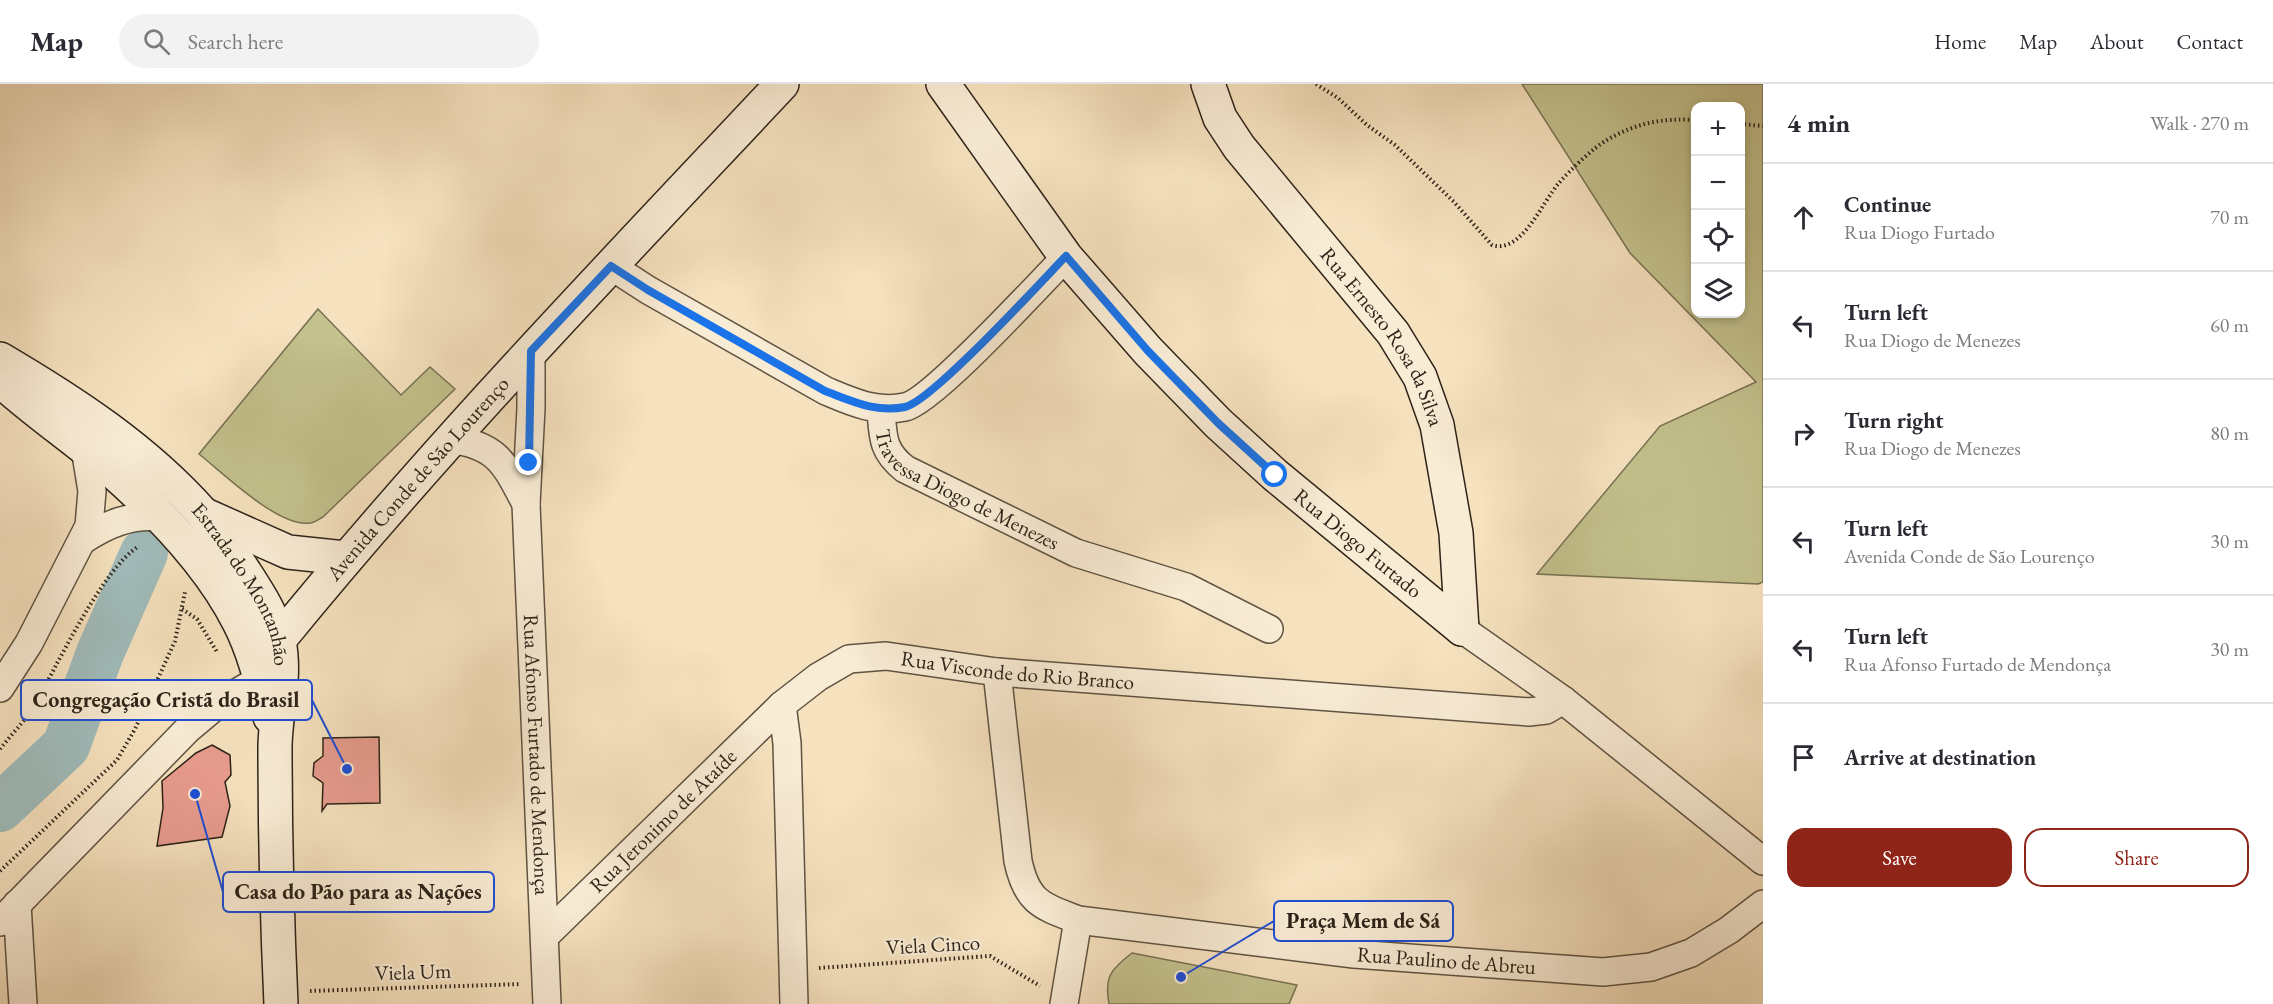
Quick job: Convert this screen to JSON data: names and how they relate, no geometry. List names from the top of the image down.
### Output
{
  "streets": {
    "street": [
      "Rua Ernesto Rosa da Silva",
      "Avenida Conde de São Lourenço",
      "Travessa Diogo de Menezes",
      "Rua Diogo Furtado",
      "Estrada do Montanhão",
      "Rua Visconde do Rio Branco",
      "Rua Afonso Furtado de Mendonça",
      "Rua Jeronimo de Ataíde",
      "Rua Paulino de Abreu"
    ],
    "path": ["Viela Cinco", "Viela Um"]
  },
  "crossings": [
    ["Rua Ernesto Rosa da Silva", "Rua Diogo Furtado"],
    ["Avenida Conde de São Lourenço", "Estrada do Montanhão"],
    ["Avenida Conde de São Lourenço", "Rua Afonso Furtado de Mendonça"],
    ["Rua Diogo Furtado", "Rua Visconde do Rio Branco"],
    ["Rua Visconde do Rio Branco", "Rua Jeronimo de Ataíde"],
    ["Rua Visconde do Rio Branco", "Rua Paulino de Abreu"],
    ["Rua Afonso Furtado de Mendonça", "Rua Jeronimo de Ataíde"],
    ["Rua Afonso Furtado de Mendonça", "Viela Um"]
  ],
  "places": ["Congregação Cristã do Brasil", "Casa do Pão para as Nações", "Praça Mem de Sá"],
  "page": {
    "header": "Map",
    "search": "Search here",
    "nav": [
      "Home",
      "Map",
      "About",
      "Contact"
    ],
    "heading": ["4 min", "Walk · 270 m"],
    "map_buttons": ["+", "−"],
    "list": [
      ["Continue", "Rua Diogo Furtado", "70 m"],
      ["Turn left", "Rua Diogo de Menezes", "60 m"],
      ["Turn right", "Rua Diogo de Menezes", "80 m"],
      ["Turn left", "Avenida Conde de São Lourenço", "30 m"],
      ["Turn left", "Rua Afonso Furtado de Mendonça", "30 m"],
      "Arrive at destination"
    ],
    "buttons": ["Save", "Share"]
  }
}
